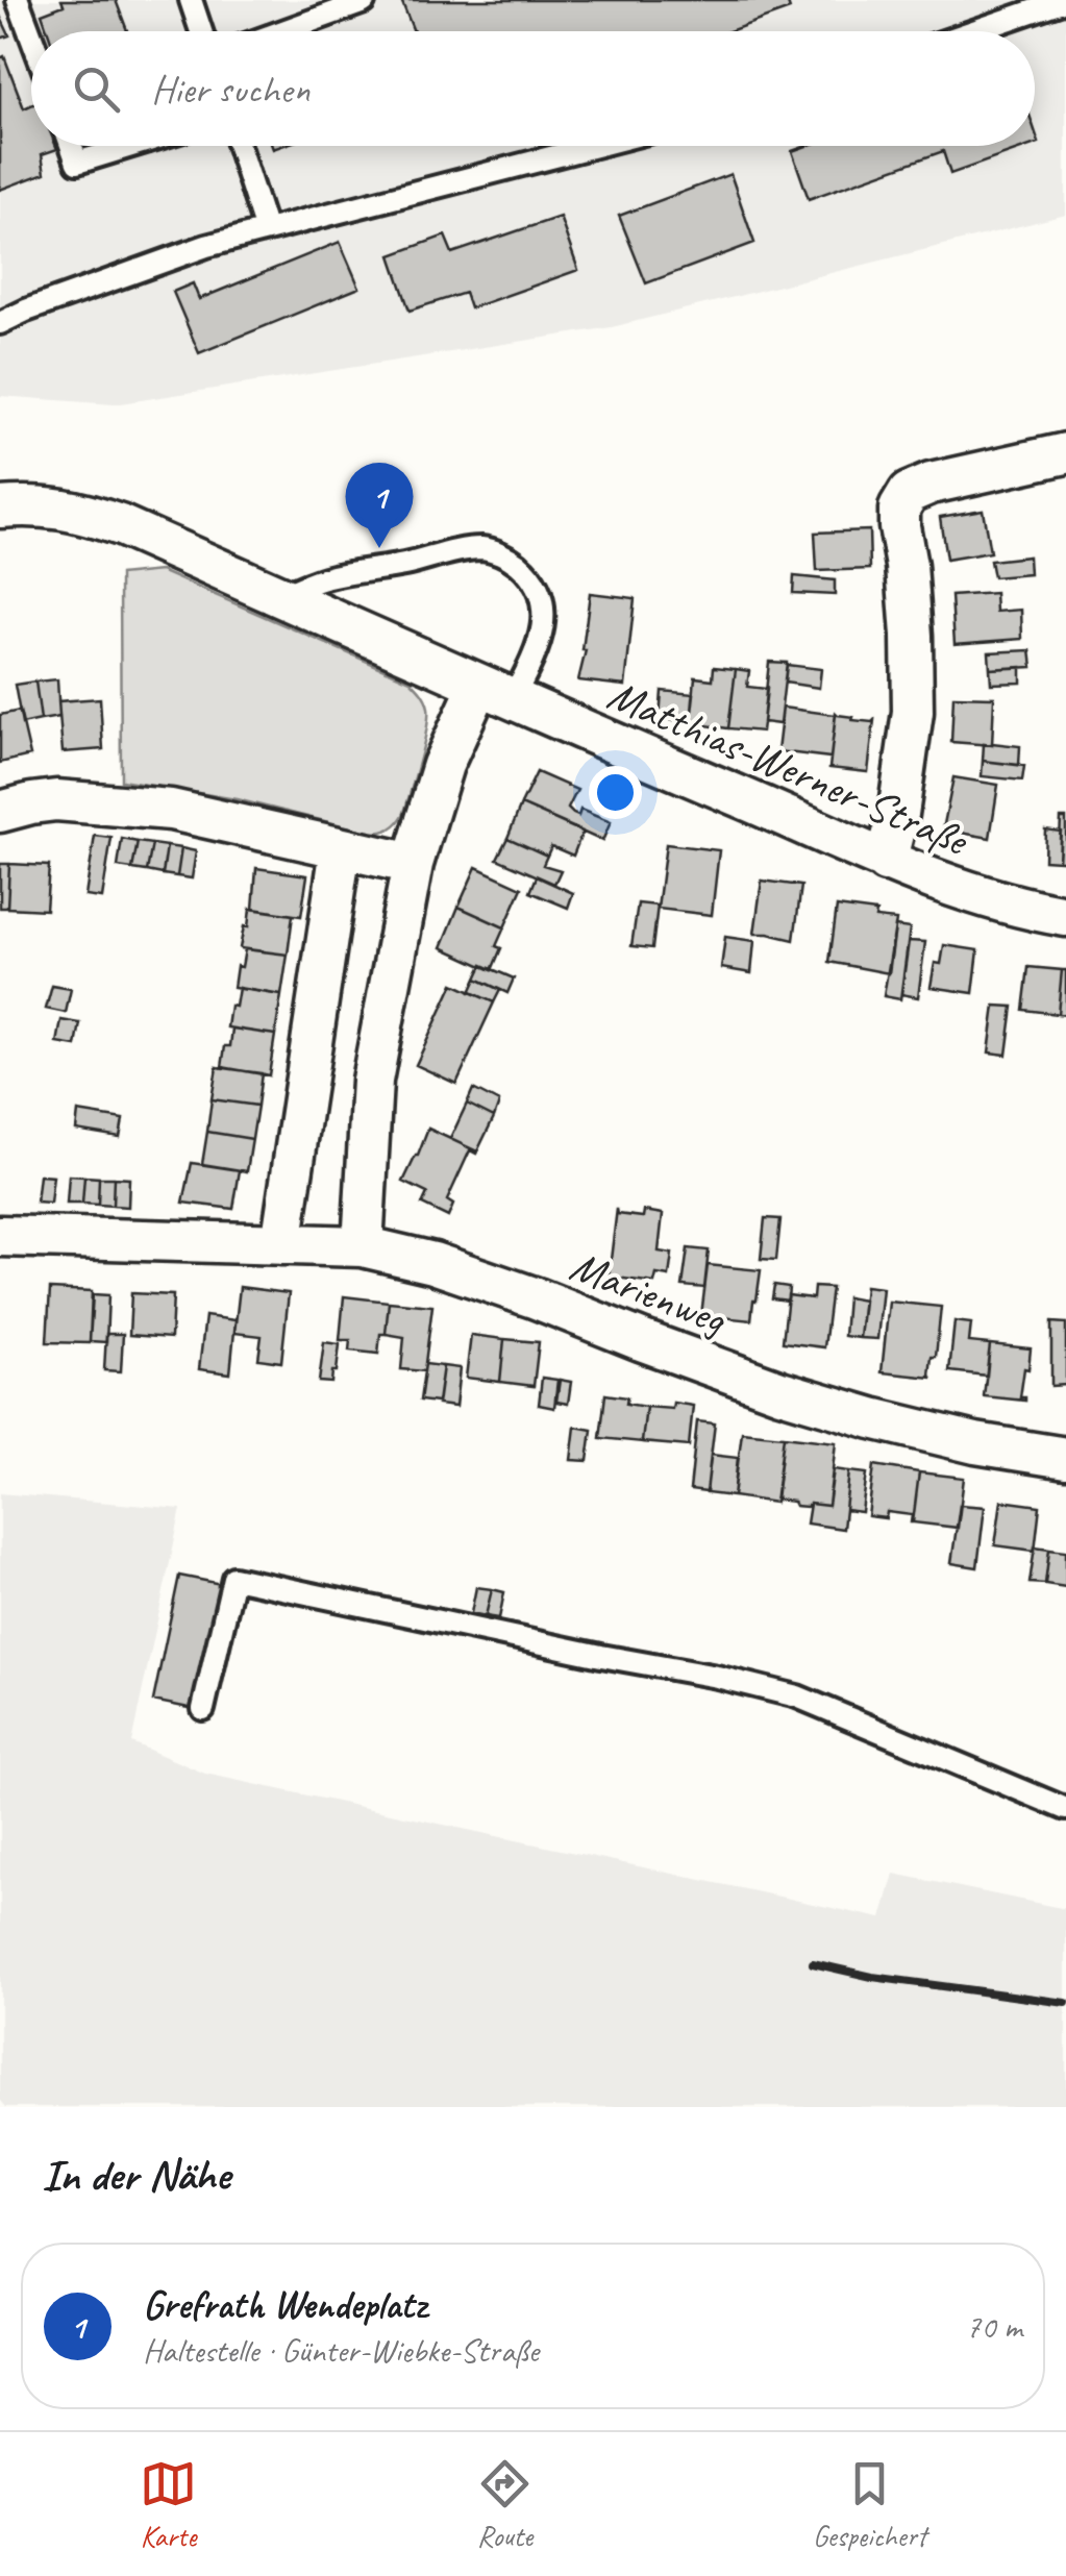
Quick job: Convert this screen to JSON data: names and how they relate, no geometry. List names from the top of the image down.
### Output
{
  "streets": {
    "street": ["Matthias-Werner-Straße", "Marienweg"]
  },
  "page": {
    "search": "Hier suchen",
    "pins": "1",
    "heading": "In der Nähe",
    "list": [
      {
        "mark": "1",
        "name": "Grefrath Wendeplatz",
        "note": "Haltestelle · Günter-Wiebke-Straße",
        "value": "70 m"
      }
    ],
    "nav": ["Karte", "Route", "Gespeichert"]
  }
}
